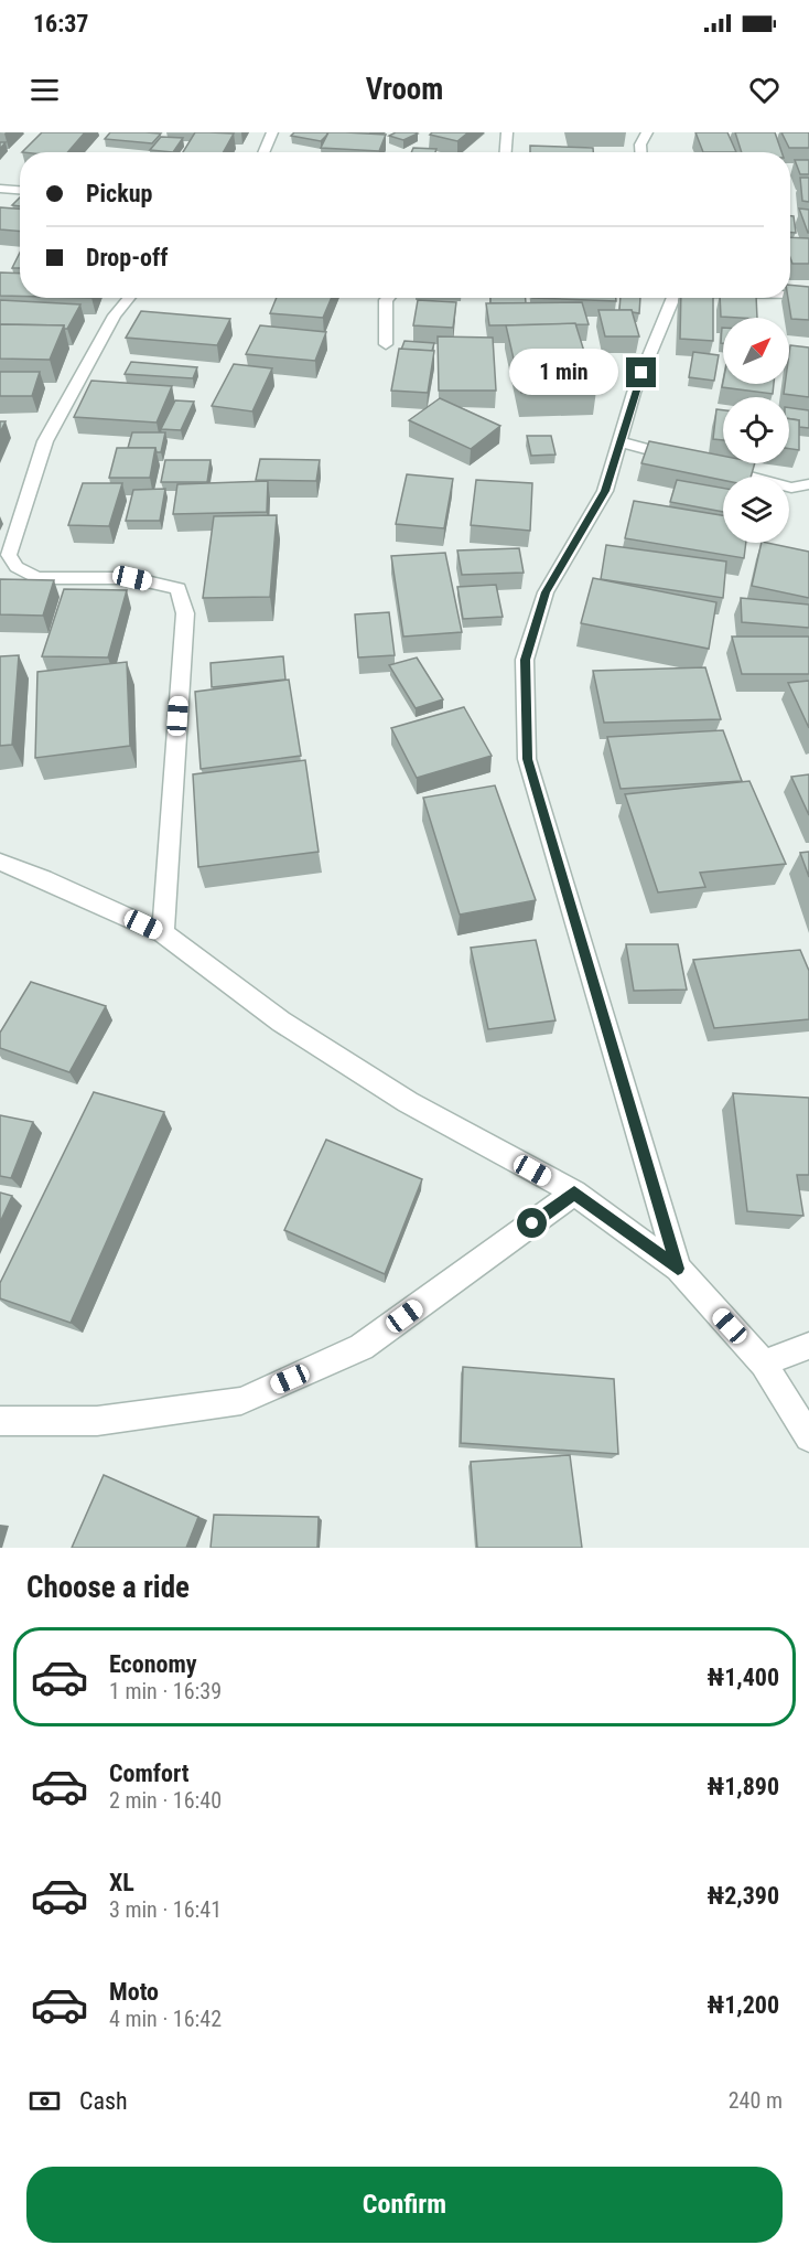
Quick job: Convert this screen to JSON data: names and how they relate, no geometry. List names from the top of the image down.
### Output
{
  "north": "top right",
  "page": {
    "status": "16:37",
    "header": "Vroom",
    "banner": ["Pickup", "Drop-off"],
    "bubble": "1 min",
    "heading": "Choose a ride",
    "list": [
      {
        "name": "Economy",
        "note": "1 min · 16:39",
        "value": "₦1,400"
      },
      {
        "name": "Comfort",
        "note": "2 min · 16:40",
        "value": "₦1,890"
      },
      {
        "name": "XL",
        "note": "3 min · 16:41",
        "value": "₦2,390"
      },
      {
        "name": "Moto",
        "note": "4 min · 16:42",
        "value": "₦1,200"
      }
    ],
    "pay": ["Cash", "240 m"],
    "buttons": "Confirm"
  }
}
